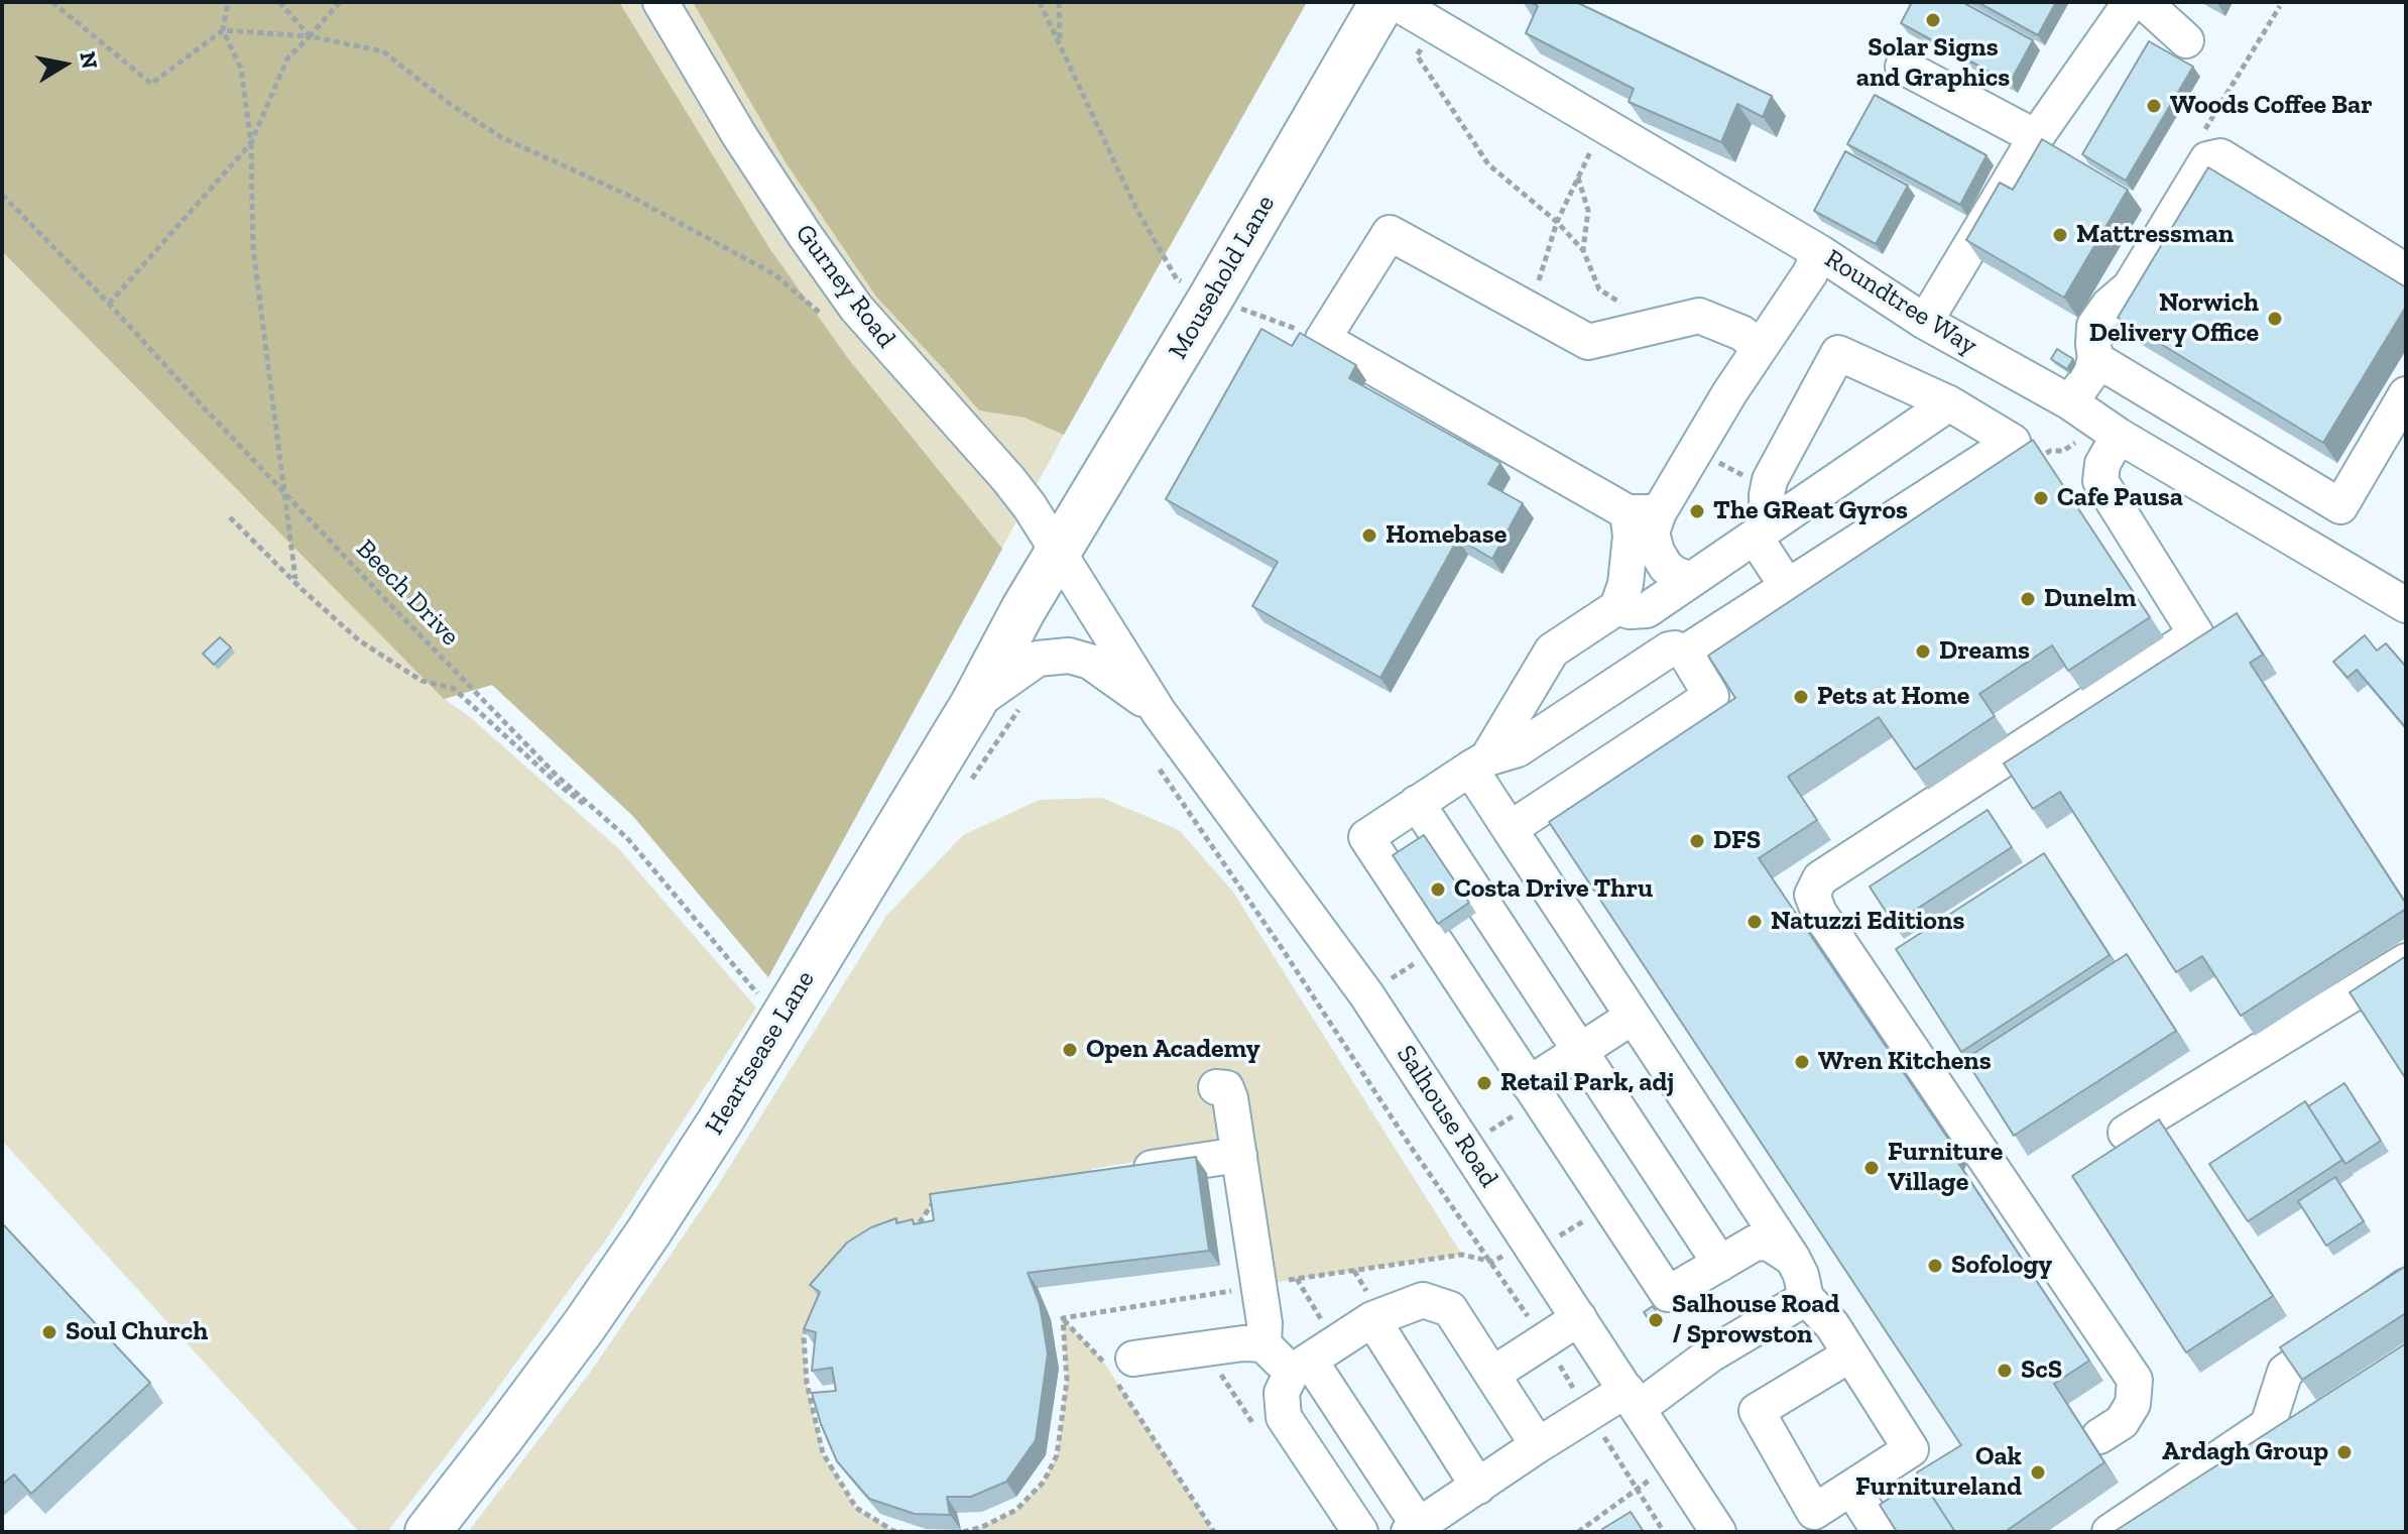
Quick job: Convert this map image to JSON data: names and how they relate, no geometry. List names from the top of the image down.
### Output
{
  "streets": {
    "highway": ["Mousehold Lane", "Heartsease Lane"],
    "street": ["Gurney Road", "Roundtree Way", "Salhouse Road"],
    "path": ["Beech Drive"]
  },
  "crossings": [
    ["Mousehold Lane", "Gurney Road"],
    ["Mousehold Lane", "Heartsease Lane"],
    ["Mousehold Lane", "Salhouse Road"],
    ["Gurney Road", "Heartsease Lane"],
    ["Gurney Road", "Salhouse Road"],
    ["Beech Drive", "Heartsease Lane"],
    ["Heartsease Lane", "Salhouse Road"]
  ],
  "places": [
    "Solar Signs and Graphics",
    "Woods Coffee Bar",
    "Mattressman",
    "Norwich Delivery Office",
    "Cafe Pausa",
    "The GReat Gyros",
    "Homebase",
    "Dunelm",
    "Dreams",
    "Pets at Home",
    "DFS",
    "Costa Drive Thru",
    "Natuzzi Editions",
    "Open Academy",
    "Wren Kitchens",
    "Retail Park, adj",
    "Furniture Village",
    "Sofology",
    "Salhouse Road / Sprowston",
    "Soul Church",
    "ScS",
    "Ardagh Group",
    "Oak Furnitureland"
  ],
  "north": "right"
}
